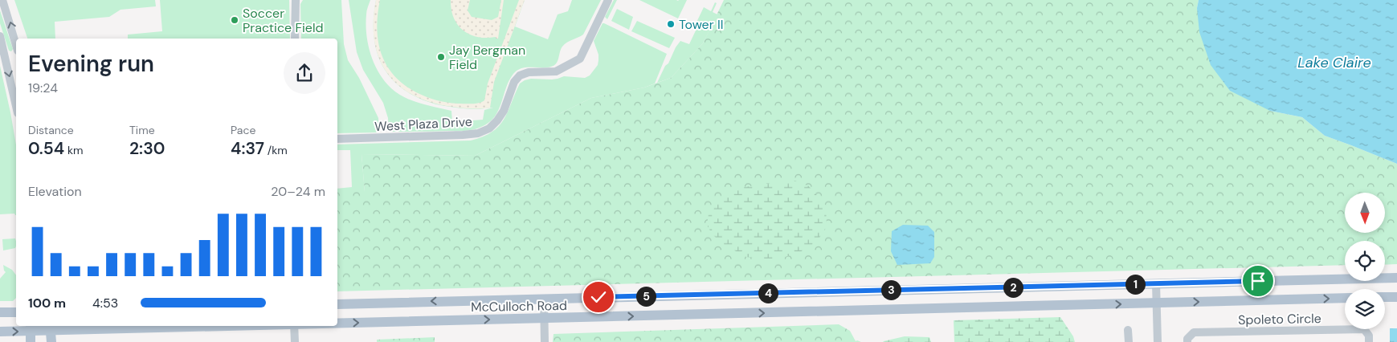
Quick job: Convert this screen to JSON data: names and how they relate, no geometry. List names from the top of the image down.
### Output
{
  "streets": {
    "main road": ["McCulloch Road"],
    "street": ["West Plaza Drive", "Spoleto Circle"]
  },
  "water": ["Lake Claire"],
  "places": ["Soccer Practice Field", "Tower II", "Jay Bergman Field"],
  "north": "bottom",
  "page": {
    "heading": ["Evening run", "19:24"],
    "stats": [
      ["Distance", "0.54 km"],
      ["Time", "2:30"],
      ["Pace", "4:37 /km"]
    ],
    "chart": ["Elevation", "20–24 m"],
    "pins": [
      "1",
      "2",
      "3",
      "4",
      "5"
    ],
    "list": [
      {
        "name": "100 m",
        "note": "4:53"
      }
    ]
  }
}
